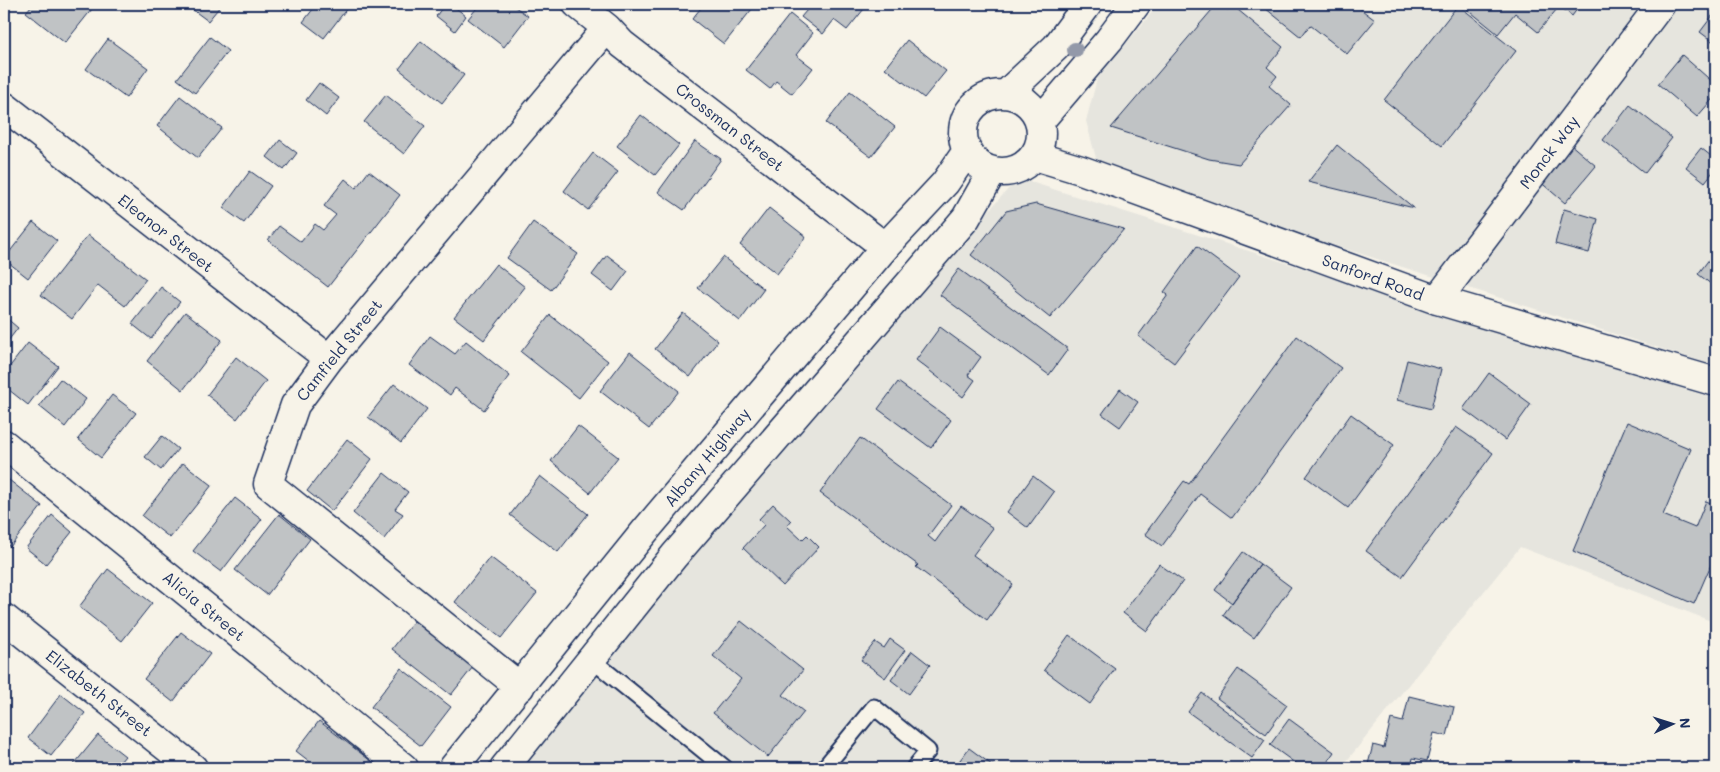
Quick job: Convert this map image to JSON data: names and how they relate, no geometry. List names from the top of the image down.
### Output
{
  "streets": {
    "main road": [
      "Crossman Street",
      "Monck Way",
      "Eleanor Street",
      "Sanford Road",
      "Camfield Street",
      "Albany Highway",
      "Alicia Street",
      "Elizabeth Street"
    ]
  },
  "crossings": [
    ["Crossman Street", "Camfield Street"],
    ["Crossman Street", "Albany Highway"],
    ["Monck Way", "Sanford Road"],
    ["Eleanor Street", "Camfield Street"],
    ["Sanford Road", "Albany Highway"],
    ["Camfield Street", "Albany Highway"]
  ],
  "north": "right"
}
